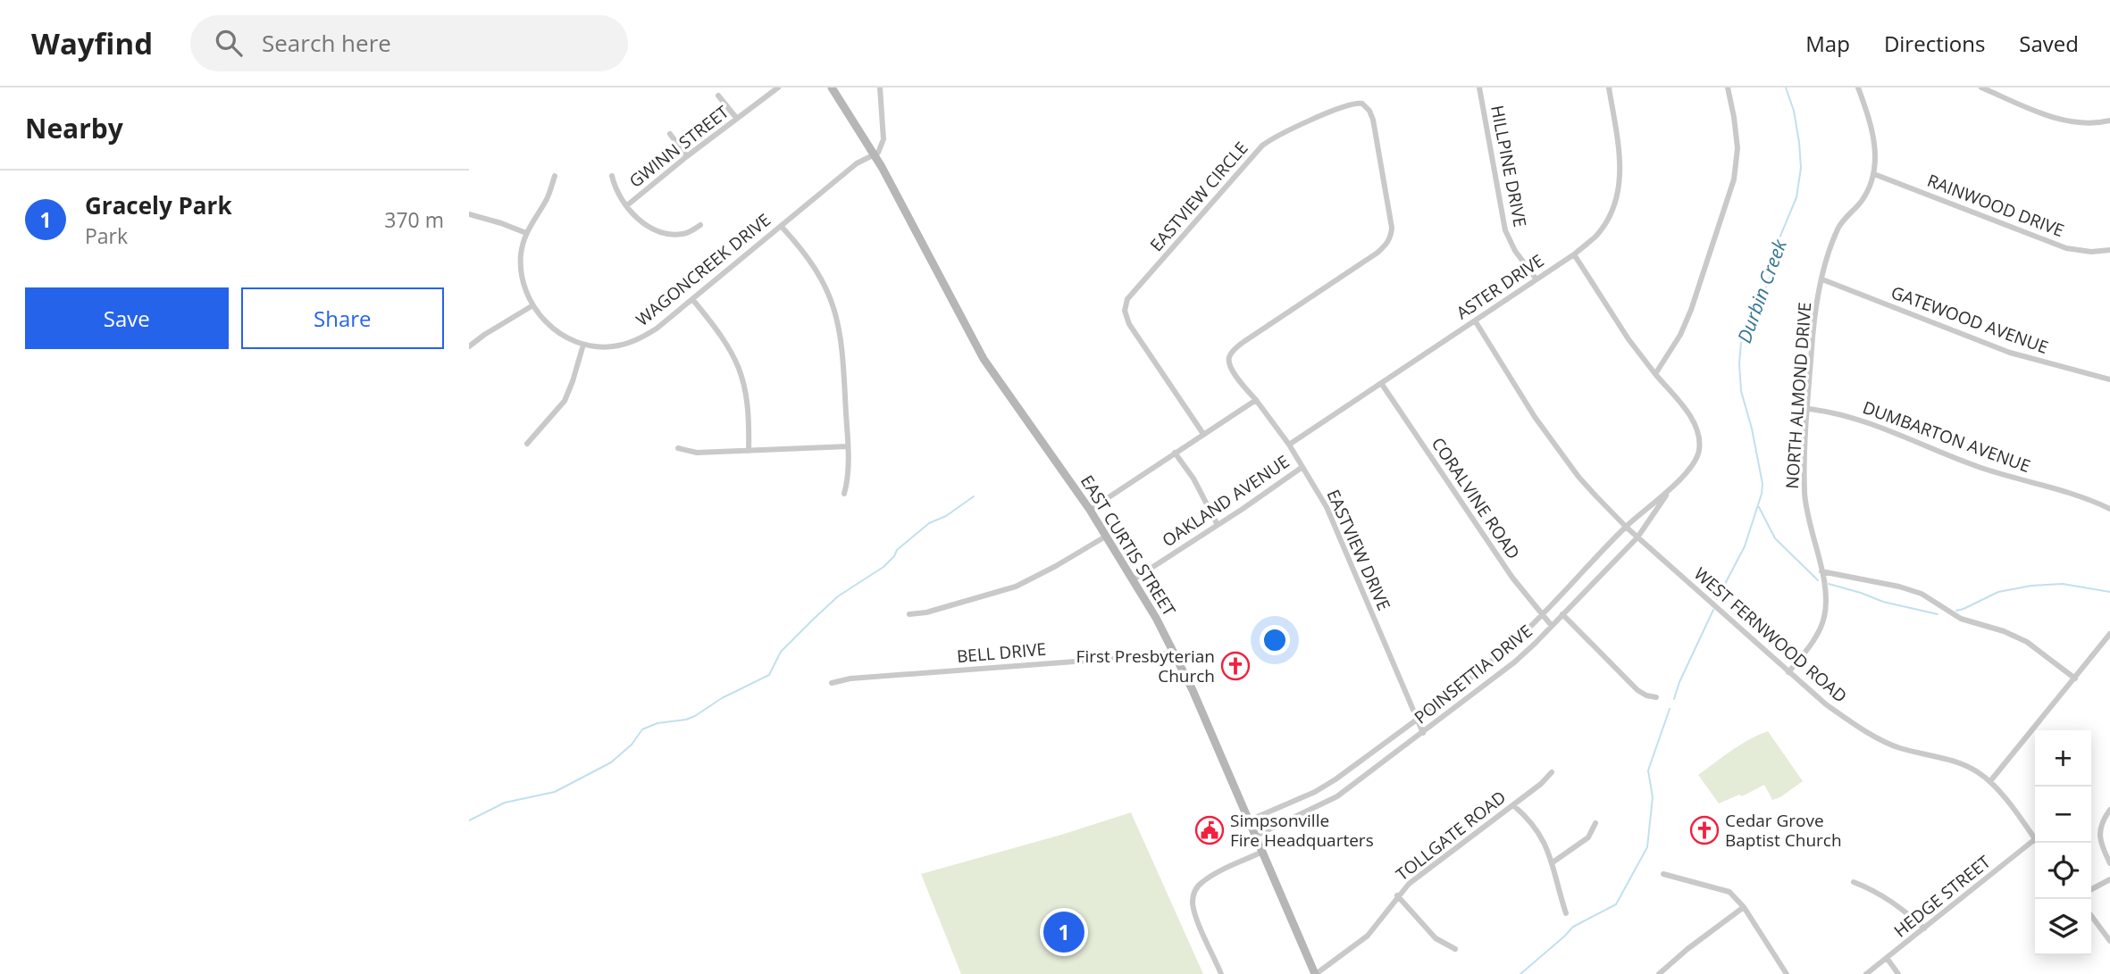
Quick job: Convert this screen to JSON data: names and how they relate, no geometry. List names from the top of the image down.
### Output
{
  "streets": {
    "main road": ["EAST CURTIS STREET"],
    "street": [
      "GWINN STREET",
      "HILLPINE DRIVE",
      "EASTVIEW CIRCLE",
      "RAINWOOD DRIVE",
      "WAGONCREEK DRIVE",
      "ASTER DRIVE",
      "GATEWOOD AVENUE",
      "NORTH ALMOND DRIVE",
      "DUMBARTON AVENUE",
      "CORALVINE ROAD",
      "OAKLAND AVENUE",
      "EASTVIEW DRIVE",
      "WEST FERNWOOD ROAD",
      "BELL DRIVE",
      "POINSETTIA DRIVE",
      "TOLLGATE ROAD",
      "HEDGE STREET"
    ]
  },
  "crossings": [
    ["HILLPINE DRIVE", "ASTER DRIVE"],
    ["EASTVIEW CIRCLE", "EASTVIEW DRIVE"],
    ["RAINWOOD DRIVE", "NORTH ALMOND DRIVE"],
    ["WAGONCREEK DRIVE", "EAST CURTIS STREET"],
    ["ASTER DRIVE", "CORALVINE ROAD"],
    ["ASTER DRIVE", "EASTVIEW DRIVE"],
    ["ASTER DRIVE", "WEST FERNWOOD ROAD"],
    ["ASTER DRIVE", "POINSETTIA DRIVE"],
    ["GATEWOOD AVENUE", "NORTH ALMOND DRIVE"],
    ["NORTH ALMOND DRIVE", "DUMBARTON AVENUE"],
    ["NORTH ALMOND DRIVE", "WEST FERNWOOD ROAD"],
    ["CORALVINE ROAD", "POINSETTIA DRIVE"],
    ["OAKLAND AVENUE", "EAST CURTIS STREET"],
    ["OAKLAND AVENUE", "EASTVIEW DRIVE"],
    ["EAST CURTIS STREET", "BELL DRIVE"],
    ["EAST CURTIS STREET", "POINSETTIA DRIVE"],
    ["EAST CURTIS STREET", "TOLLGATE ROAD"],
    ["EASTVIEW DRIVE", "POINSETTIA DRIVE"],
    ["WEST FERNWOOD ROAD", "POINSETTIA DRIVE"],
    ["WEST FERNWOOD ROAD", "HEDGE STREET"]
  ],
  "water": ["Durbin Creek"],
  "places": {
    "church": ["First Presbyterian Church", "Cedar Grove Baptist Church"],
    "public building": ["Simpsonville Fire Headquarters"]
  },
  "page": {
    "header": "Wayfind",
    "search": "Search here",
    "nav": ["Map", "Directions", "Saved"],
    "heading": "Nearby",
    "list": [
      {
        "mark": "1",
        "name": "Gracely Park",
        "note": "Park",
        "value": "370 m"
      }
    ],
    "buttons": ["Save", "Share"],
    "map_buttons": ["+", "−"],
    "pins": "1"
  }
}
